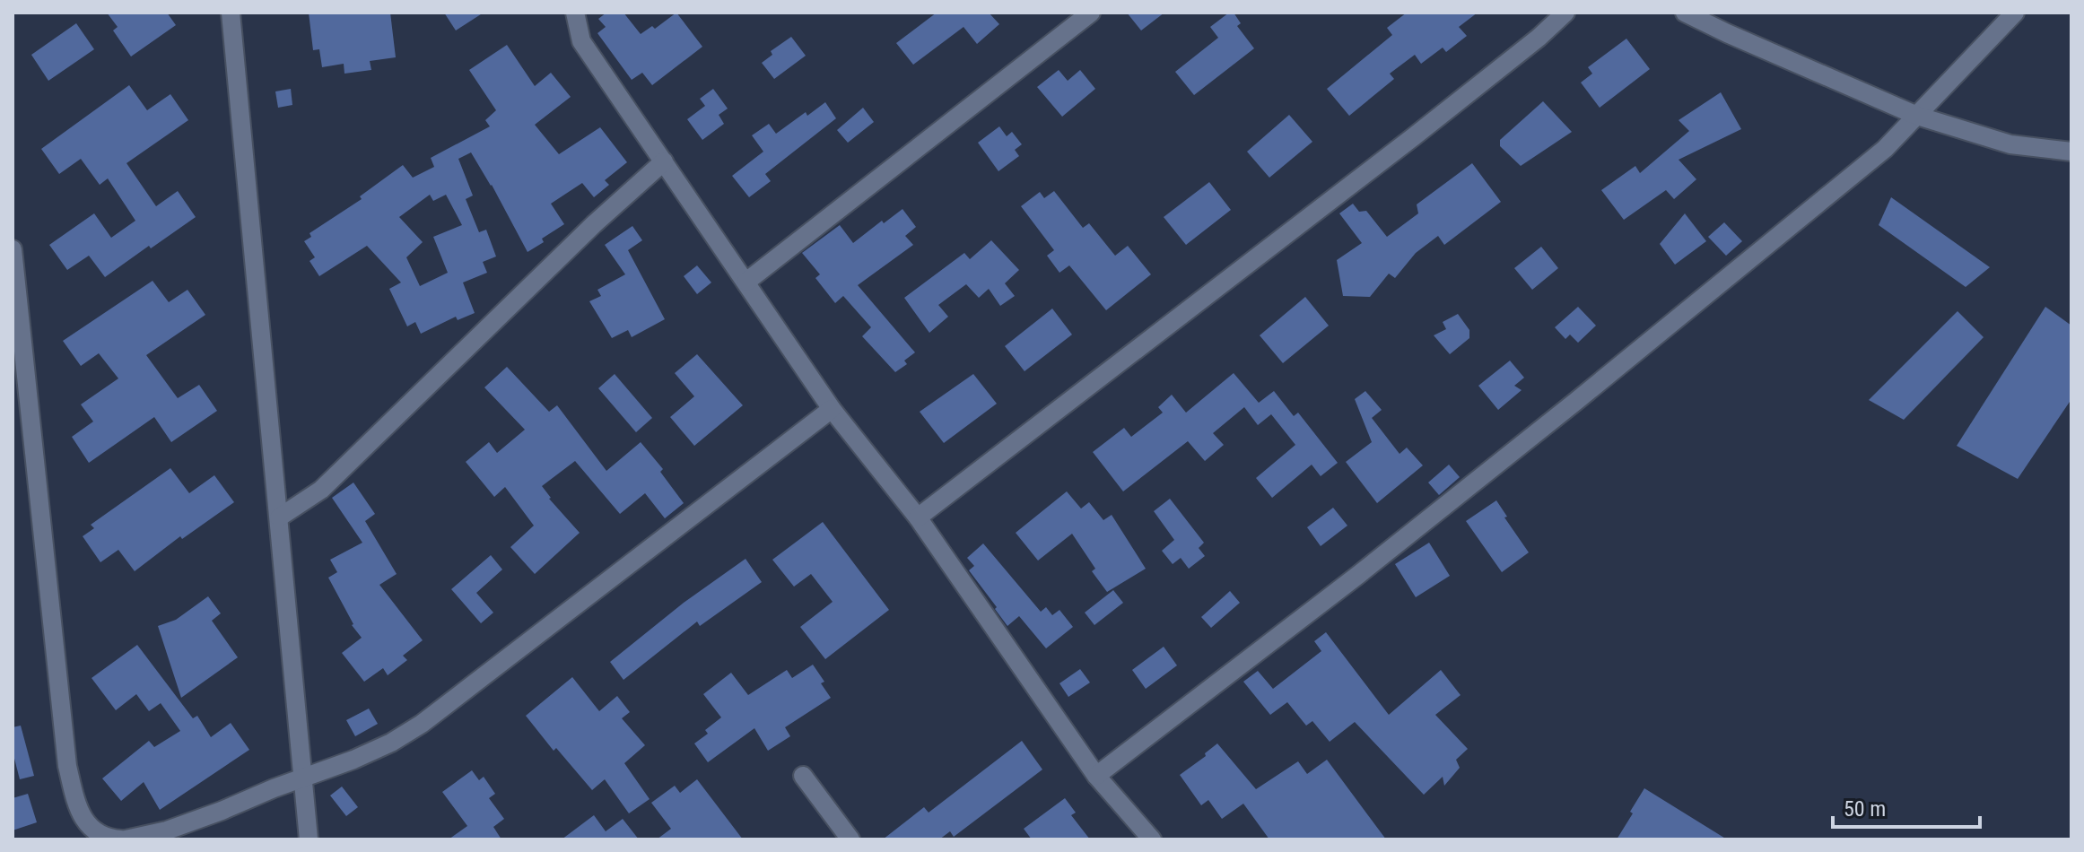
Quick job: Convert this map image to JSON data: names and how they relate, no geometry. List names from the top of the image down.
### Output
{
  "scale_bar": "50 m"
}
